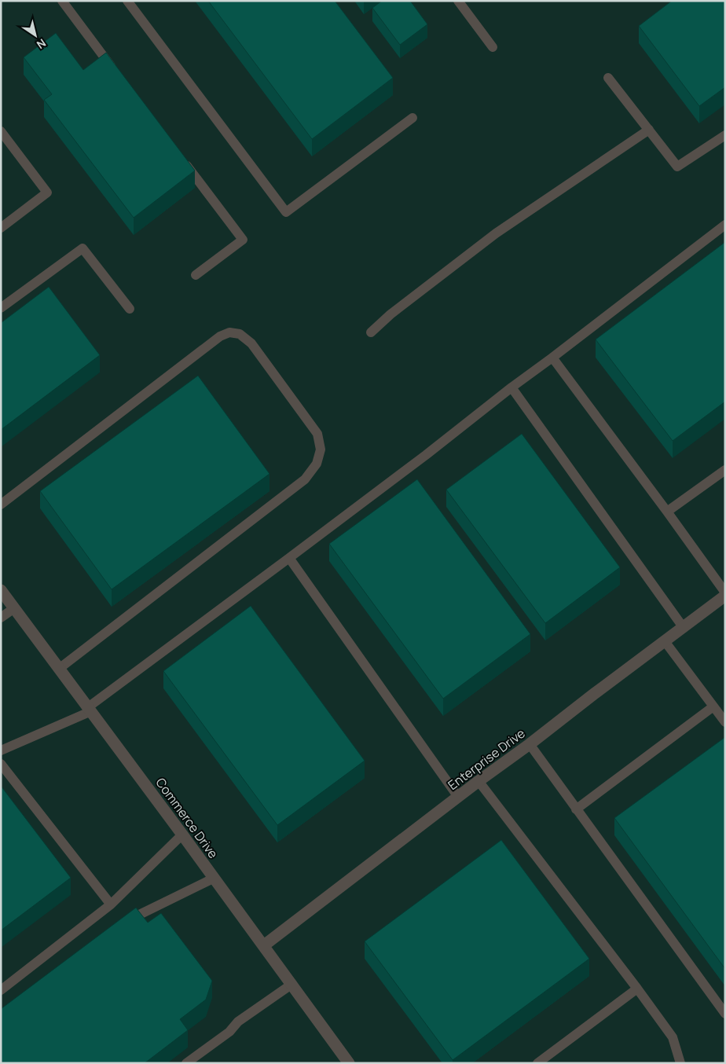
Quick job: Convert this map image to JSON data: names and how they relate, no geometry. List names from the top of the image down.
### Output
{
  "streets": {
    "street": ["Enterprise Drive", "Commerce Drive"]
  },
  "crossings": [
    ["Enterprise Drive", "Commerce Drive"]
  ],
  "north": "bottom right"
}
